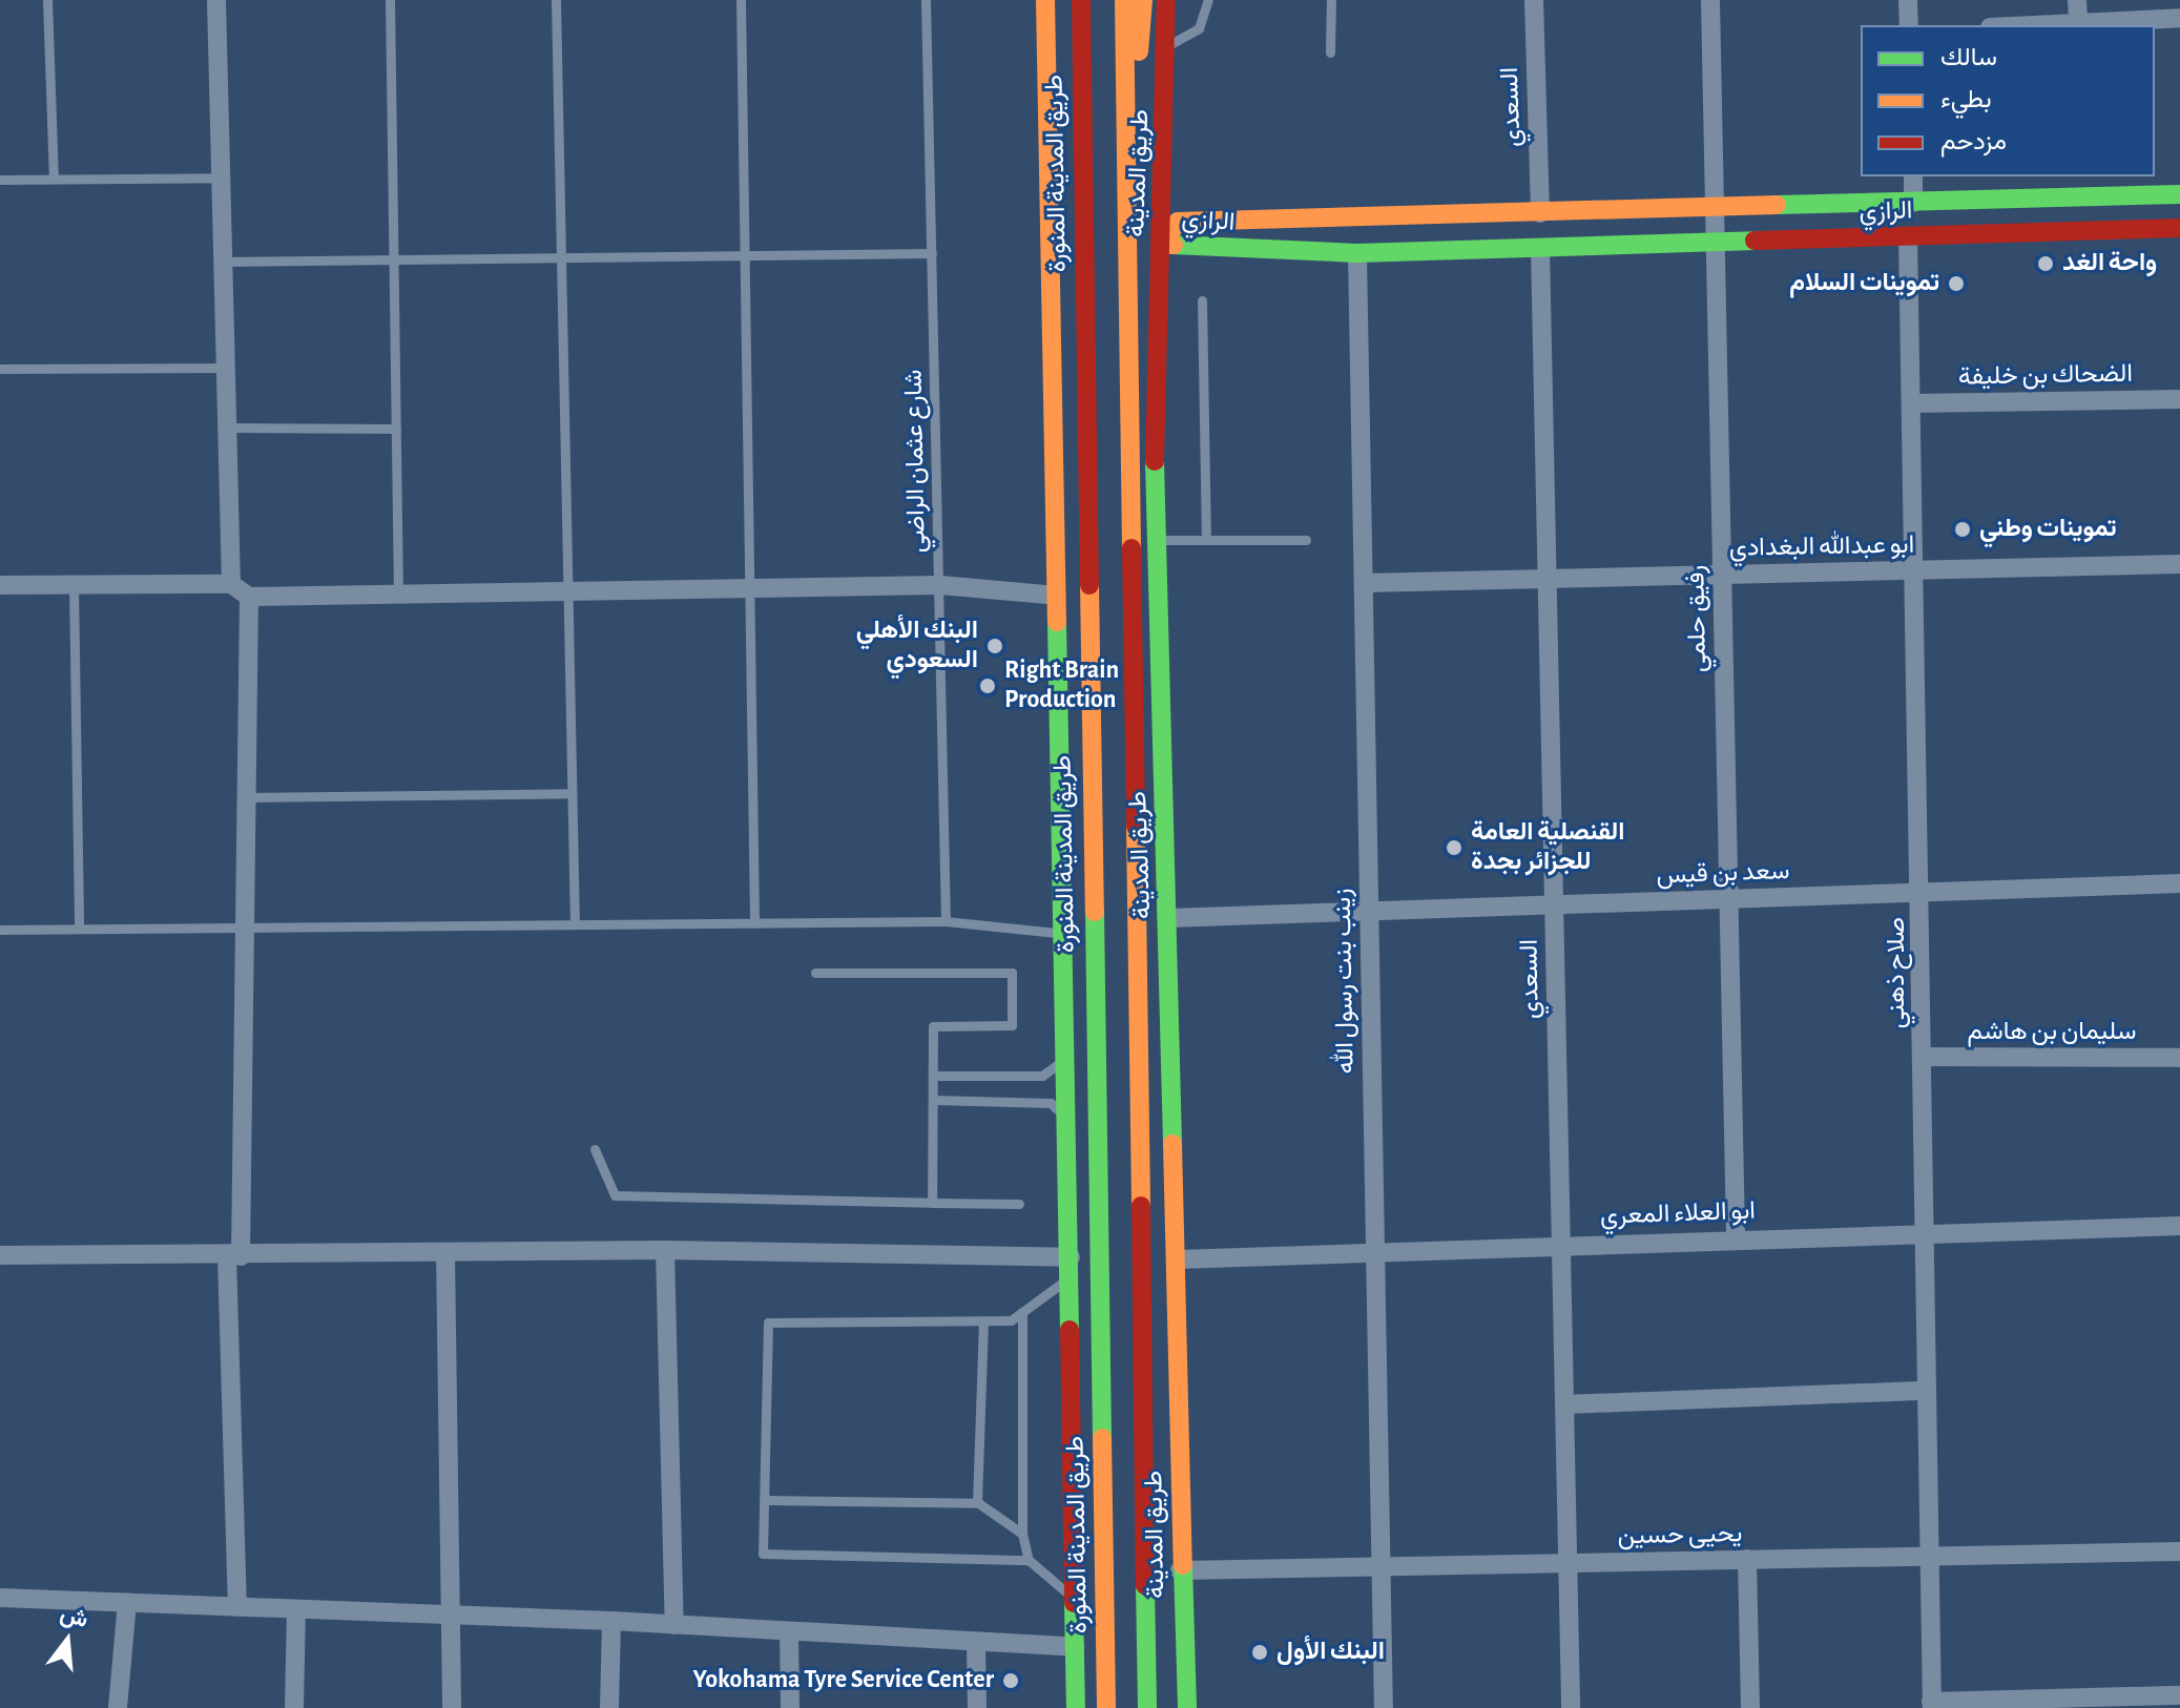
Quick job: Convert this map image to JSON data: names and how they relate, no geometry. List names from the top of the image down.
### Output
{
  "streets": {
    "main road": ["طريق المدينة المنورة", "طريق المدينة", "الرازي"],
    "street": [
      "السعدي",
      "الضحاك بن خليفة",
      "ابو عبدالله البغدادي",
      "رفيق حلمي",
      "سعد بن قيس",
      "صلاح ذهني",
      "زينب بنت رسول الله",
      "سليمان بن هاشم",
      "ابو العلاء المعري",
      "يحيى حسين"
    ],
    "lane": ["شارع عثمان الراضي"]
  },
  "crossings": [
    ["السعدي", "الرازي"],
    ["السعدي", "ابو عبدالله البغدادي"],
    ["السعدي", "سعد بن قيس"],
    ["السعدي", "ابو العلاء المعري"],
    ["السعدي", "يحيى حسين"],
    ["طريق المدينة", "الرازي"],
    ["طريق المدينة", "سعد بن قيس"],
    ["طريق المدينة", "ابو العلاء المعري"],
    ["طريق المدينة", "يحيى حسين"],
    ["الرازي", "رفيق حلمي"],
    ["الرازي", "صلاح ذهني"],
    ["الرازي", "زينب بنت رسول الله"],
    ["الضحاك بن خليفة", "صلاح ذهني"],
    ["ابو عبدالله البغدادي", "رفيق حلمي"],
    ["ابو عبدالله البغدادي", "صلاح ذهني"],
    ["ابو عبدالله البغدادي", "زينب بنت رسول الله"],
    ["رفيق حلمي", "سعد بن قيس"],
    ["رفيق حلمي", "ابو العلاء المعري"],
    ["سعد بن قيس", "صلاح ذهني"],
    ["سعد بن قيس", "زينب بنت رسول الله"],
    ["صلاح ذهني", "سليمان بن هاشم"],
    ["صلاح ذهني", "ابو العلاء المعري"],
    ["صلاح ذهني", "يحيى حسين"],
    ["زينب بنت رسول الله", "ابو العلاء المعري"],
    ["زينب بنت رسول الله", "يحيى حسين"]
  ],
  "places": [
    "واحة الغد",
    "تموينات السلام",
    "تموينات وطني",
    "البنك الأهلي السعودي",
    "Right Brain Production",
    "القنصلية العامة للجزائر بجدة",
    "البنك الأول",
    "Yokohama Tyre Service Center"
  ],
  "legend": ["سالك", "بطيء", "مزدحم"],
  "north": "top"
}
